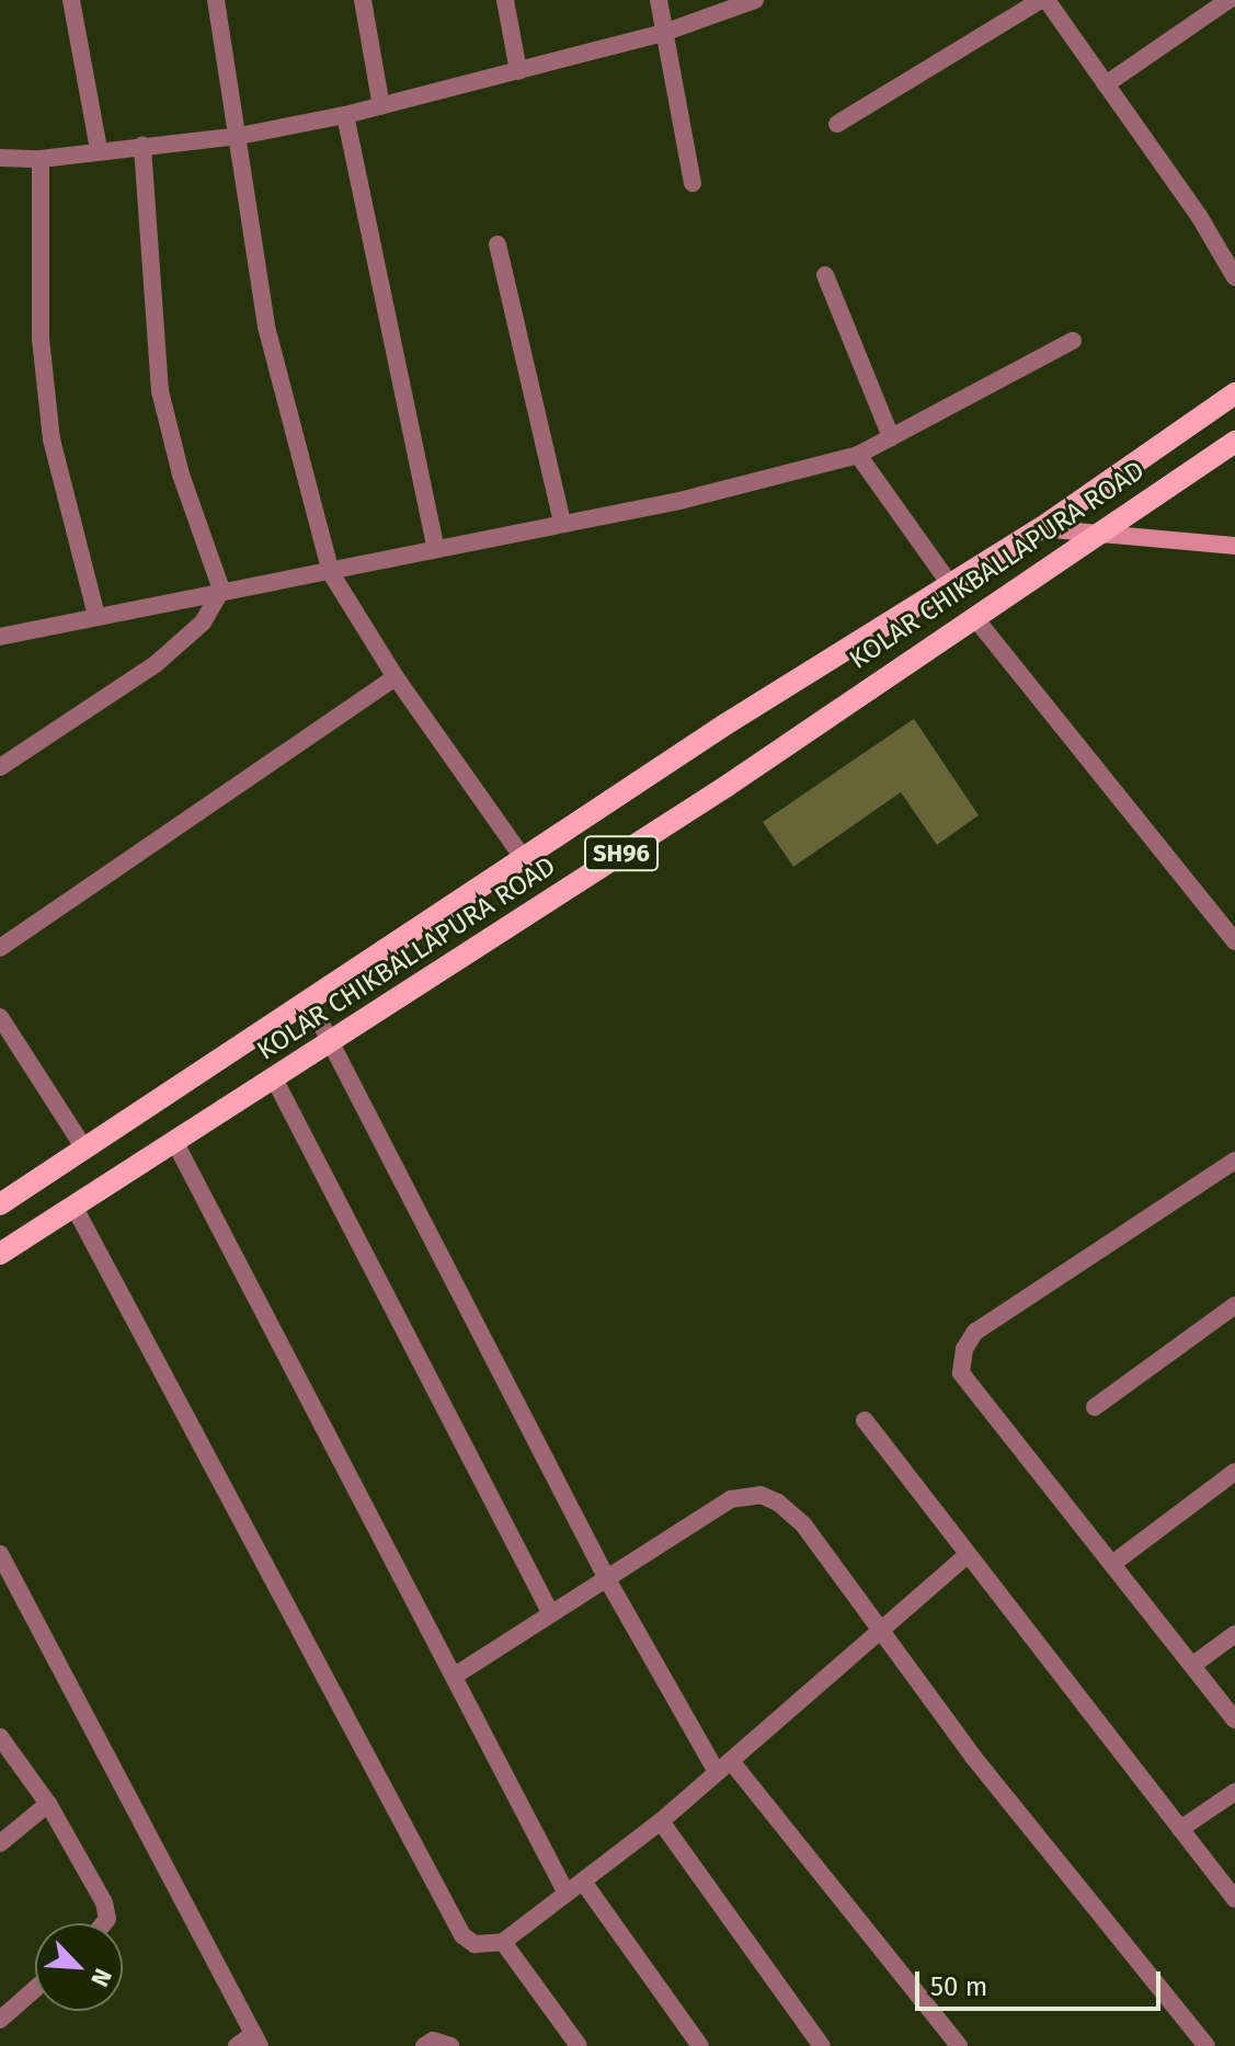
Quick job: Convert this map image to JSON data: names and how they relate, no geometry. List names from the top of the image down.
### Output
{
  "streets": {
    "main road": ["KOLAR CHIKBALLAPURA ROAD", "SH96"]
  },
  "scale_bar": "50 m",
  "north": "bottom right"
}
